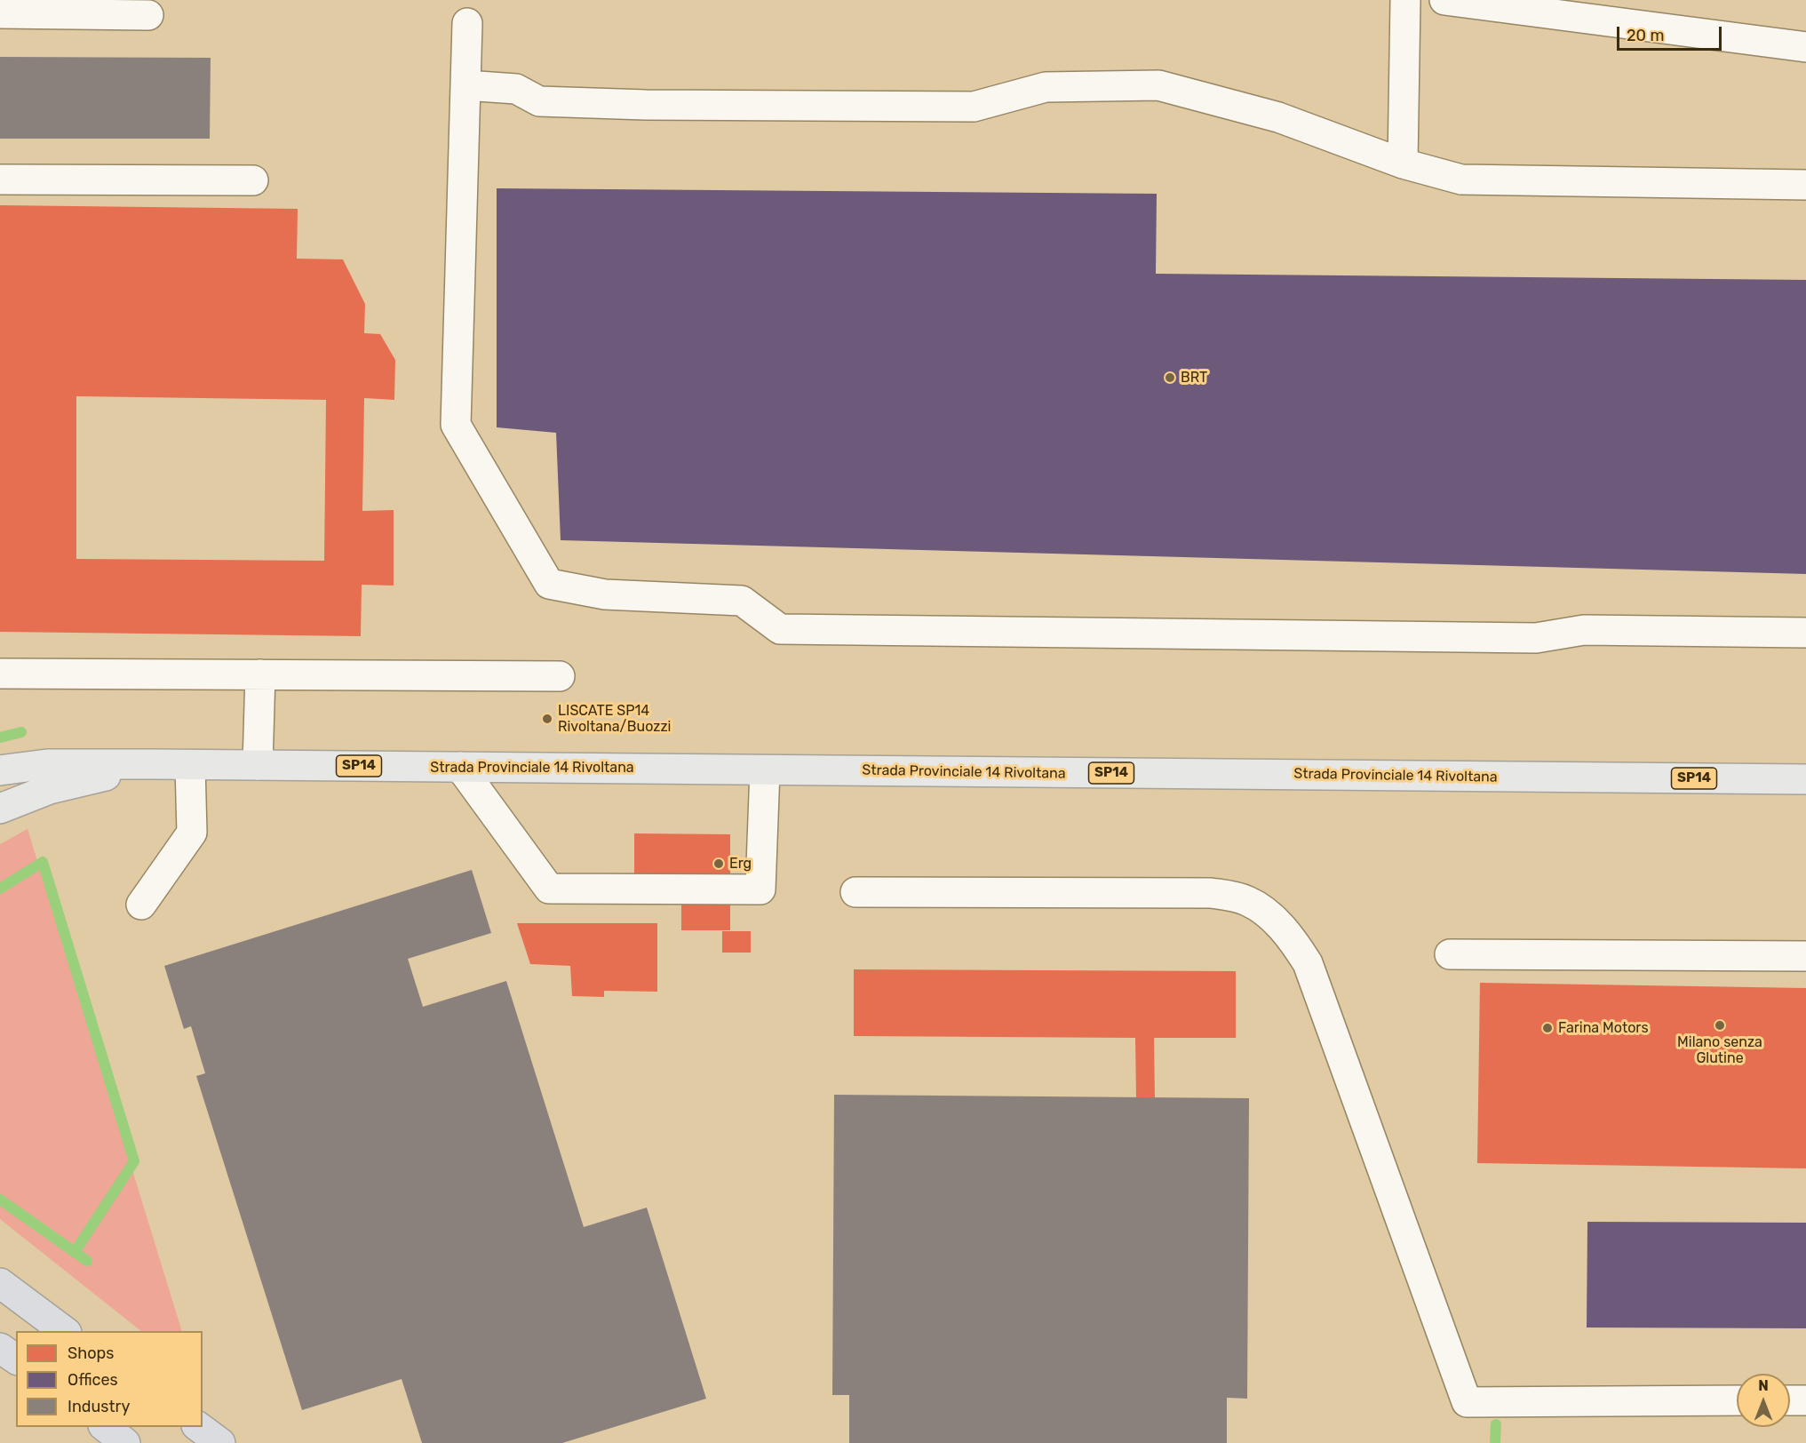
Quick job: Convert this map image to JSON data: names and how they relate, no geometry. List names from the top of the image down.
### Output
{
  "streets": {
    "main road": ["SP14", "Strada Provinciale 14 Rivoltana"]
  },
  "places": [
    "BRT",
    "LISCATE SP14 Rivoltana/Buozzi",
    "Erg",
    "Milano senza Glutine",
    "Farina Motors"
  ],
  "legend": ["Shops", "Offices", "Industry"],
  "scale_bar": "20 m",
  "north": "top"
}
